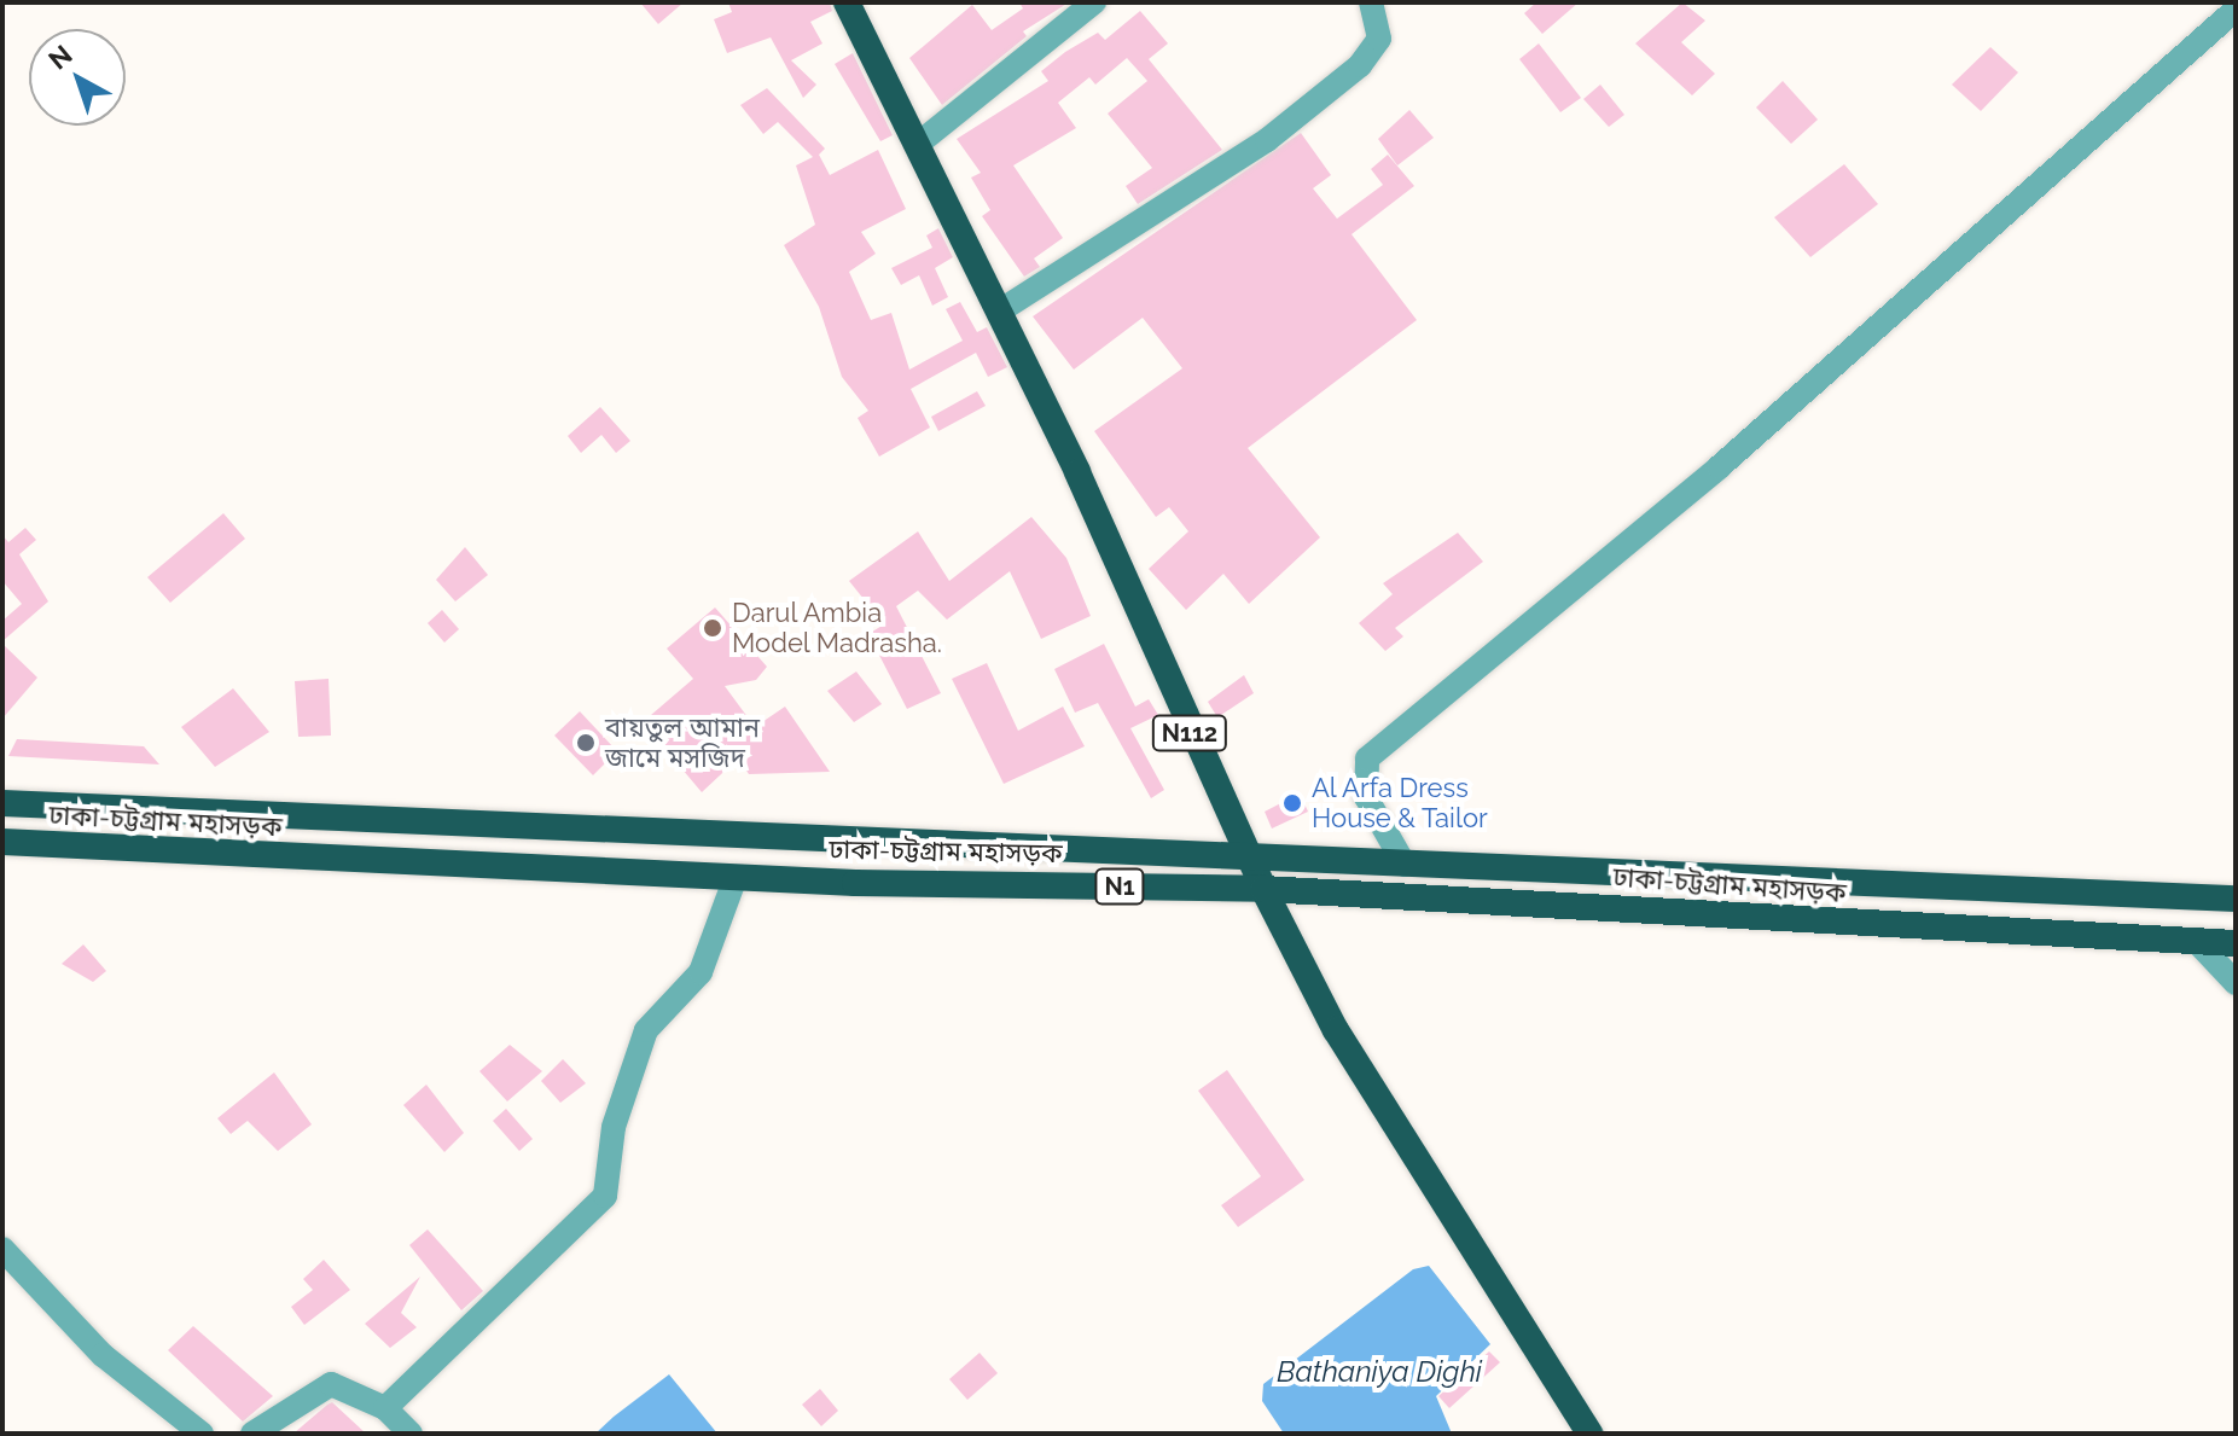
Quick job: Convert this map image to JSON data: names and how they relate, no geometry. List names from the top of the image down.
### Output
{
  "streets": {
    "highway": ["N112", "ঢাকা-চট্টগ্রাম মহাসড়ক", "N1"]
  },
  "crossings": [
    ["N112", "ঢাকা-চট্টগ্রাম মহাসড়ক"]
  ],
  "water": ["Bathaniya Dighi"],
  "places": ["Darul Ambia Model Madrasha.", "বায়তুল আমান জামে মসজিদ", "Al Arfa Dress House & Tailor"],
  "north": "top left"
}
